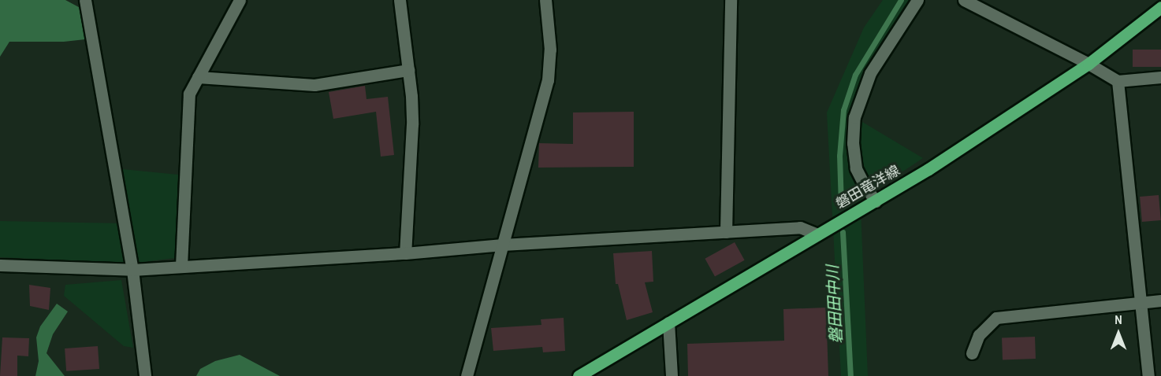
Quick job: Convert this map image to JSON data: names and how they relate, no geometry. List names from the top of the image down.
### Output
{
  "streets": {
    "main road": ["磐田竜洋線"]
  },
  "water": ["磐田田中川"],
  "north": "top"
}
